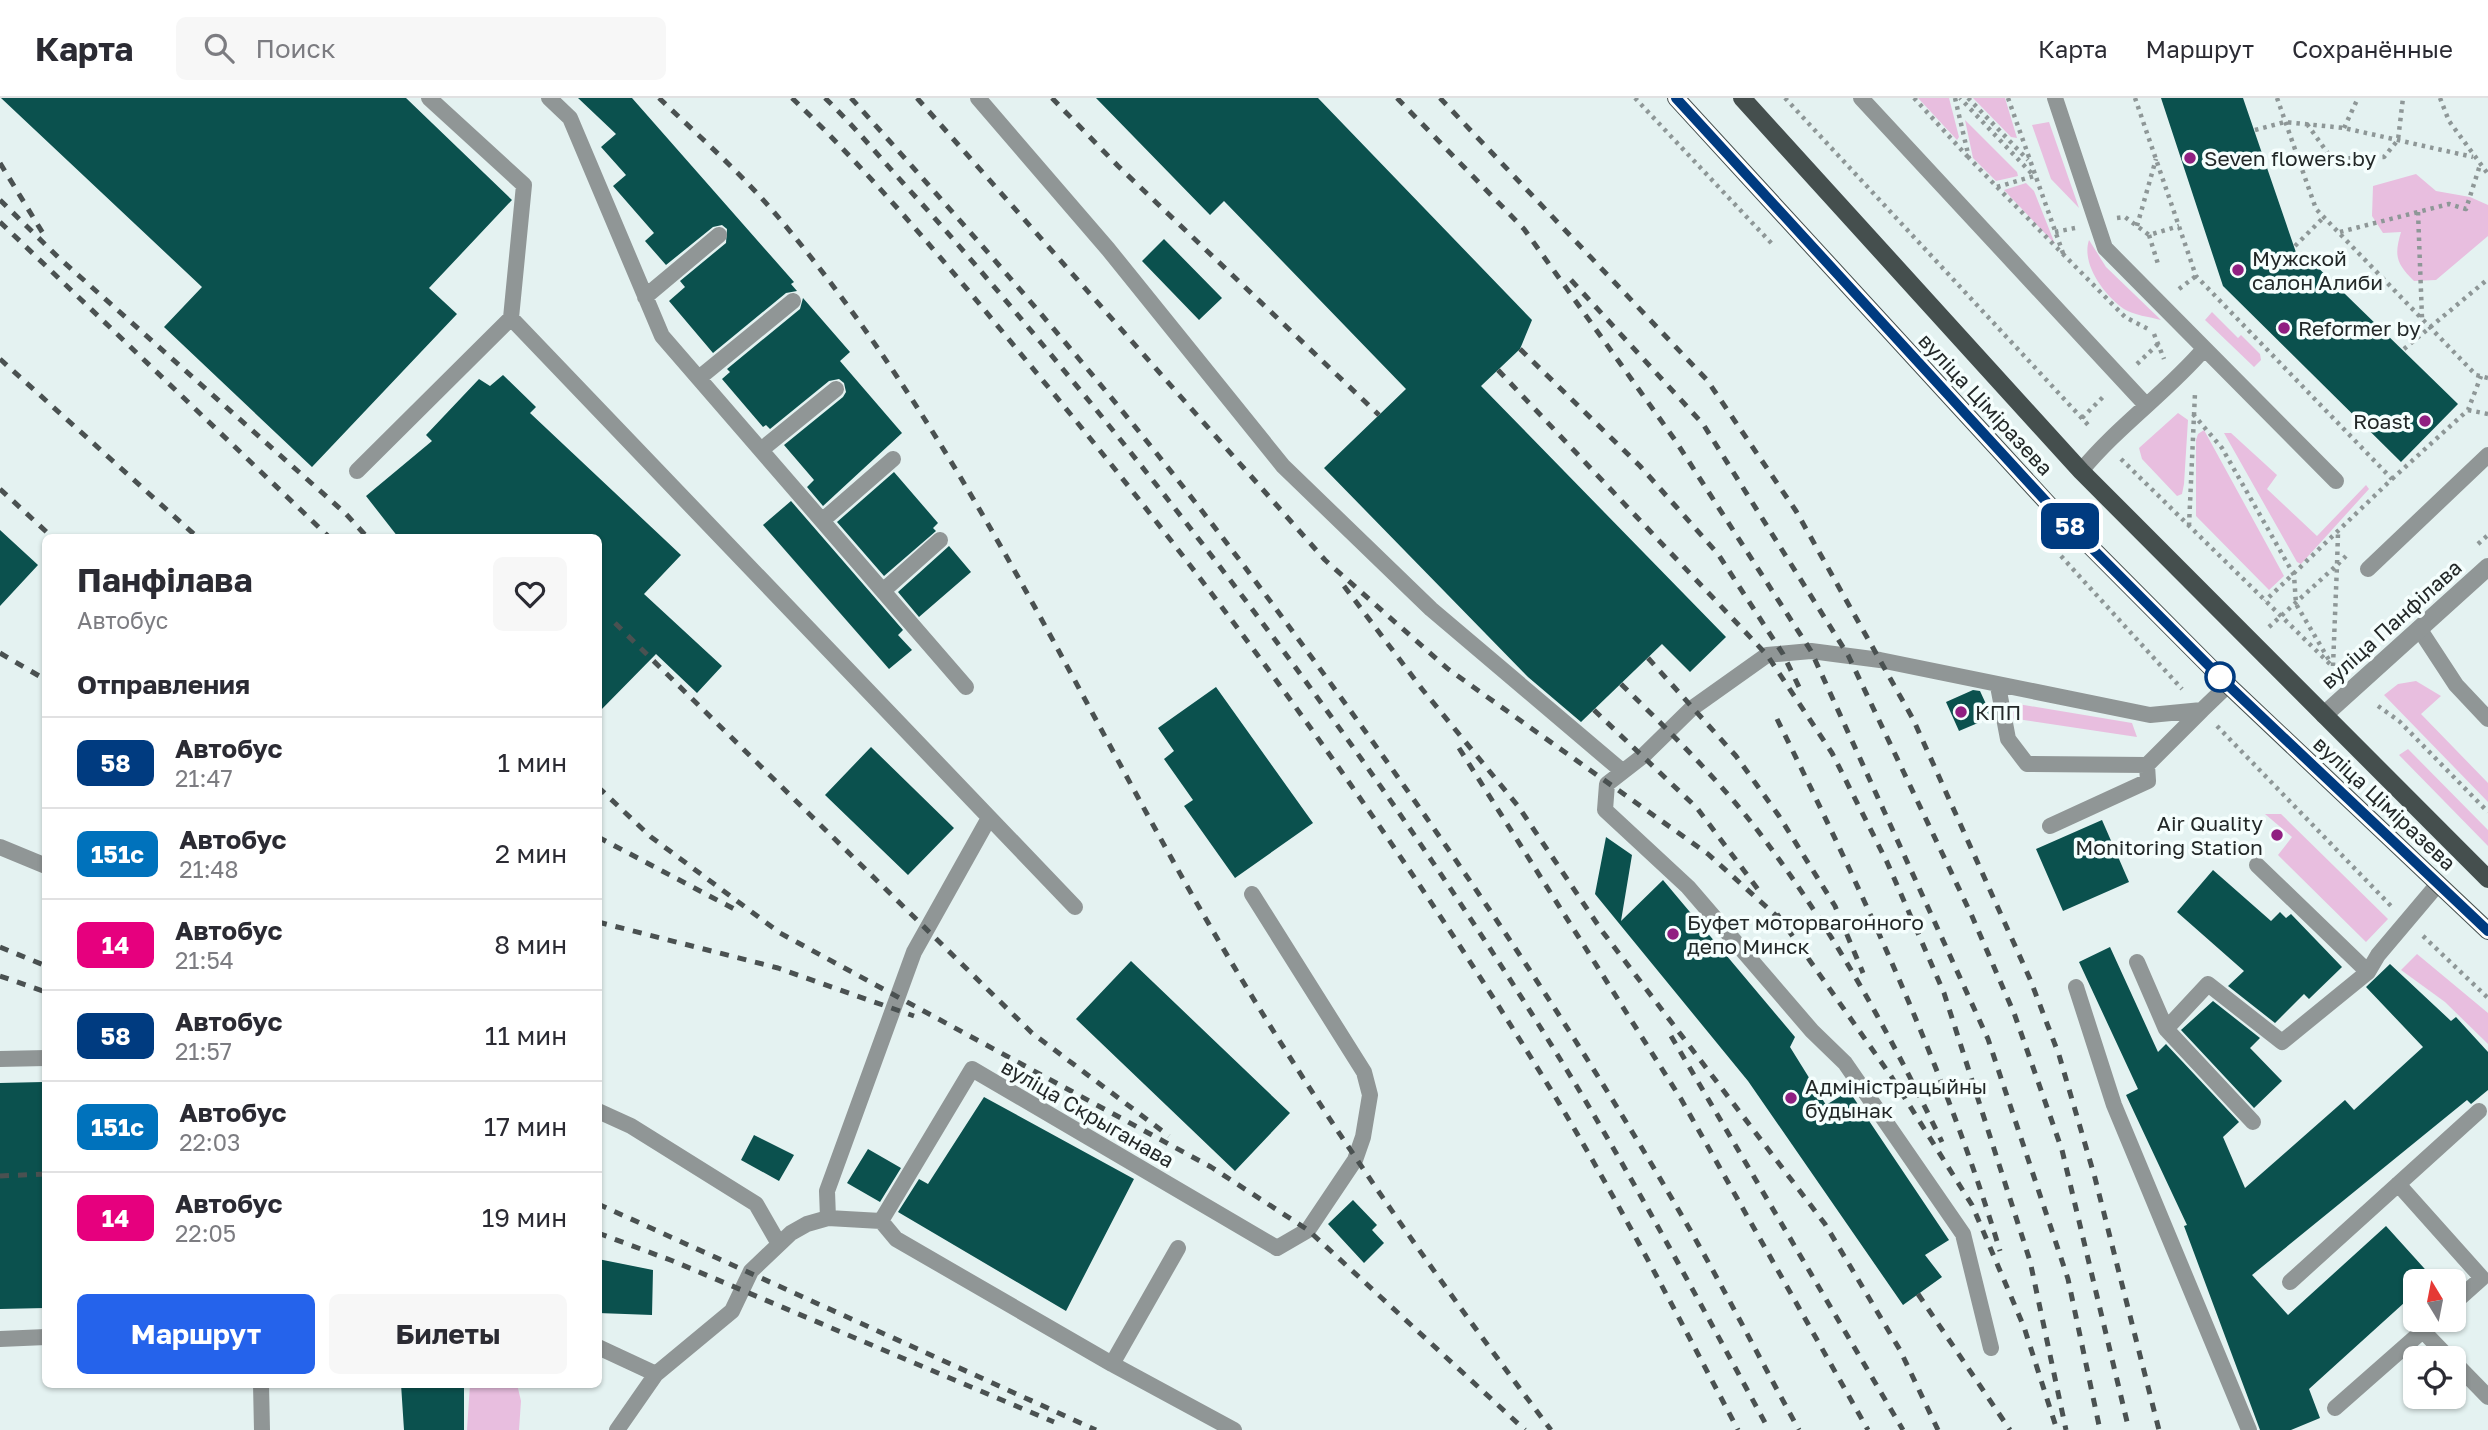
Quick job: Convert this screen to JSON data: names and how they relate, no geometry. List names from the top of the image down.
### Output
{
  "streets": {
    "main road": ["вуліца Ціміразева"],
    "street": ["вуліца Панфілава"],
    "lane": ["вуліца Скрыганава"]
  },
  "crossings": [
    ["вуліца Ціміразева", "вуліца Панфілава"]
  ],
  "places": [
    "Seven flowers.by",
    "Мужской салон Алиби",
    "Reformer by",
    "Roast",
    "КПП",
    "Air Quality Monitoring Station",
    "Буфет моторвагонного депо Минск",
    "Адміністрацыйны будынак"
  ],
  "lines": ["bus line 58"],
  "north": "top",
  "page": {
    "header": "Карта",
    "search": "Поиск",
    "nav": ["Карта", "Маршрут", "Сохранённые"],
    "on_map": "58",
    "heading": [
      ["Панфілава", "Автобус"],
      "Отправления"
    ],
    "list": [
      {
        "mark": "58",
        "name": "Автобус",
        "note": "21:47",
        "value": "1 мин"
      },
      {
        "mark": "151с",
        "name": "Автобус",
        "note": "21:48",
        "value": "2 мин"
      },
      {
        "mark": "14",
        "name": "Автобус",
        "note": "21:54",
        "value": "8 мин"
      },
      {
        "mark": "58",
        "name": "Автобус",
        "note": "21:57",
        "value": "11 мин"
      },
      {
        "mark": "151с",
        "name": "Автобус",
        "note": "22:03",
        "value": "17 мин"
      },
      {
        "mark": "14",
        "name": "Автобус",
        "note": "22:05",
        "value": "19 мин"
      }
    ],
    "buttons": ["Маршрут", "Билеты"]
  }
}
